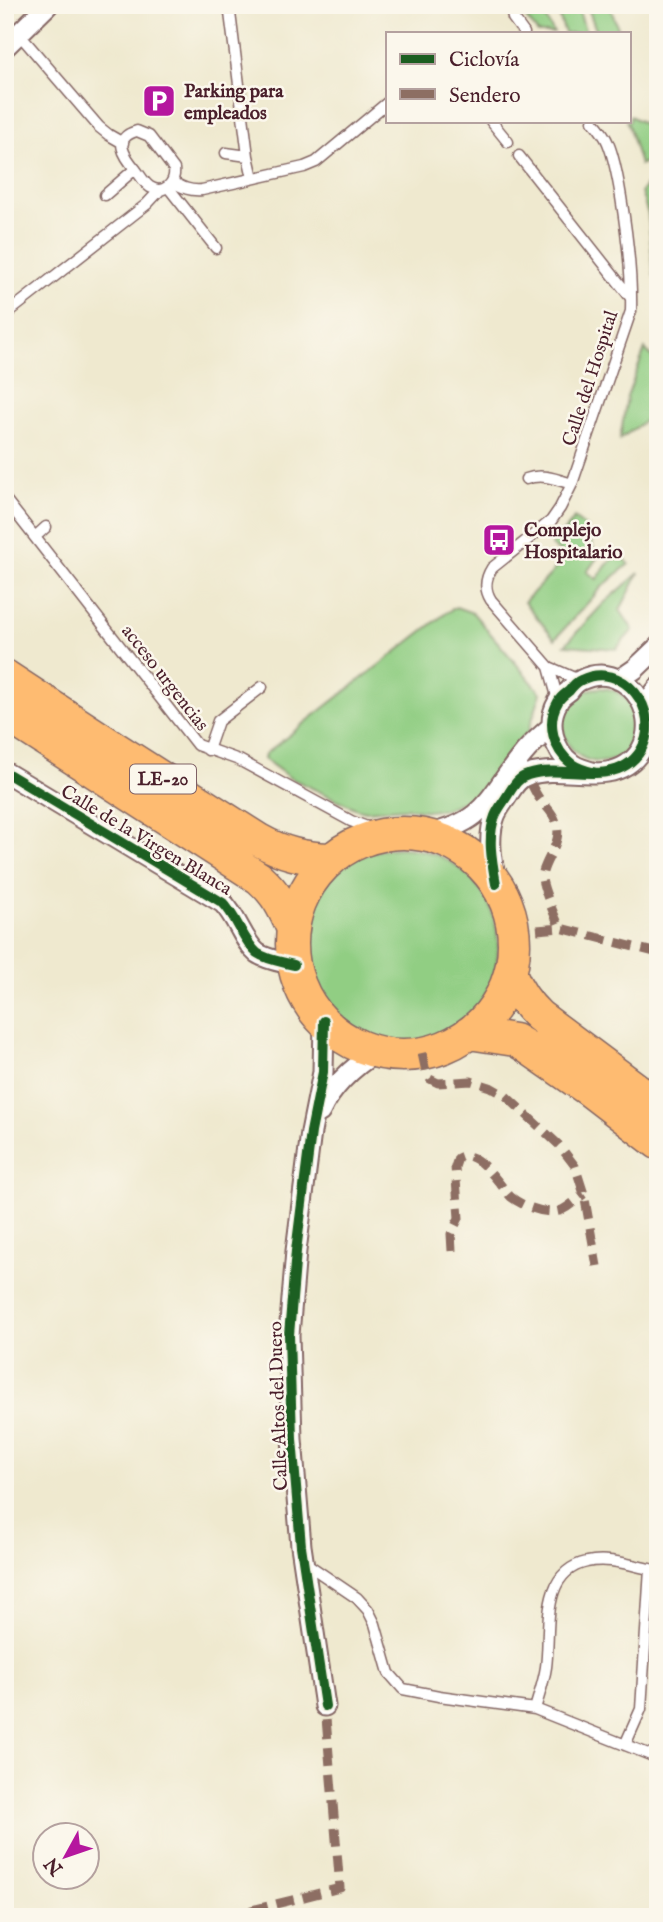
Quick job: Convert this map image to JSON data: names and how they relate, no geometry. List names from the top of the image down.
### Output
{
  "streets": {
    "highway": ["LE-20"],
    "street": ["Calle de la Virgen Blanca", "Calle Altos del Duero"],
    "lane": ["Calle del Hospital", "acceso urgencias"]
  },
  "crossings": [
    ["acceso urgencias", "LE-20"],
    ["acceso urgencias", "Calle de la Virgen Blanca"],
    ["acceso urgencias", "Calle Altos del Duero"],
    ["LE-20", "Calle de la Virgen Blanca"],
    ["LE-20", "Calle Altos del Duero"],
    ["Calle de la Virgen Blanca", "Calle Altos del Duero"]
  ],
  "places": {
    "parking": ["Parking para empleados"],
    "bus stop": ["Complejo Hospitalario"]
  },
  "legend": ["Ciclovía", "Sendero"],
  "north": "bottom left"
}
